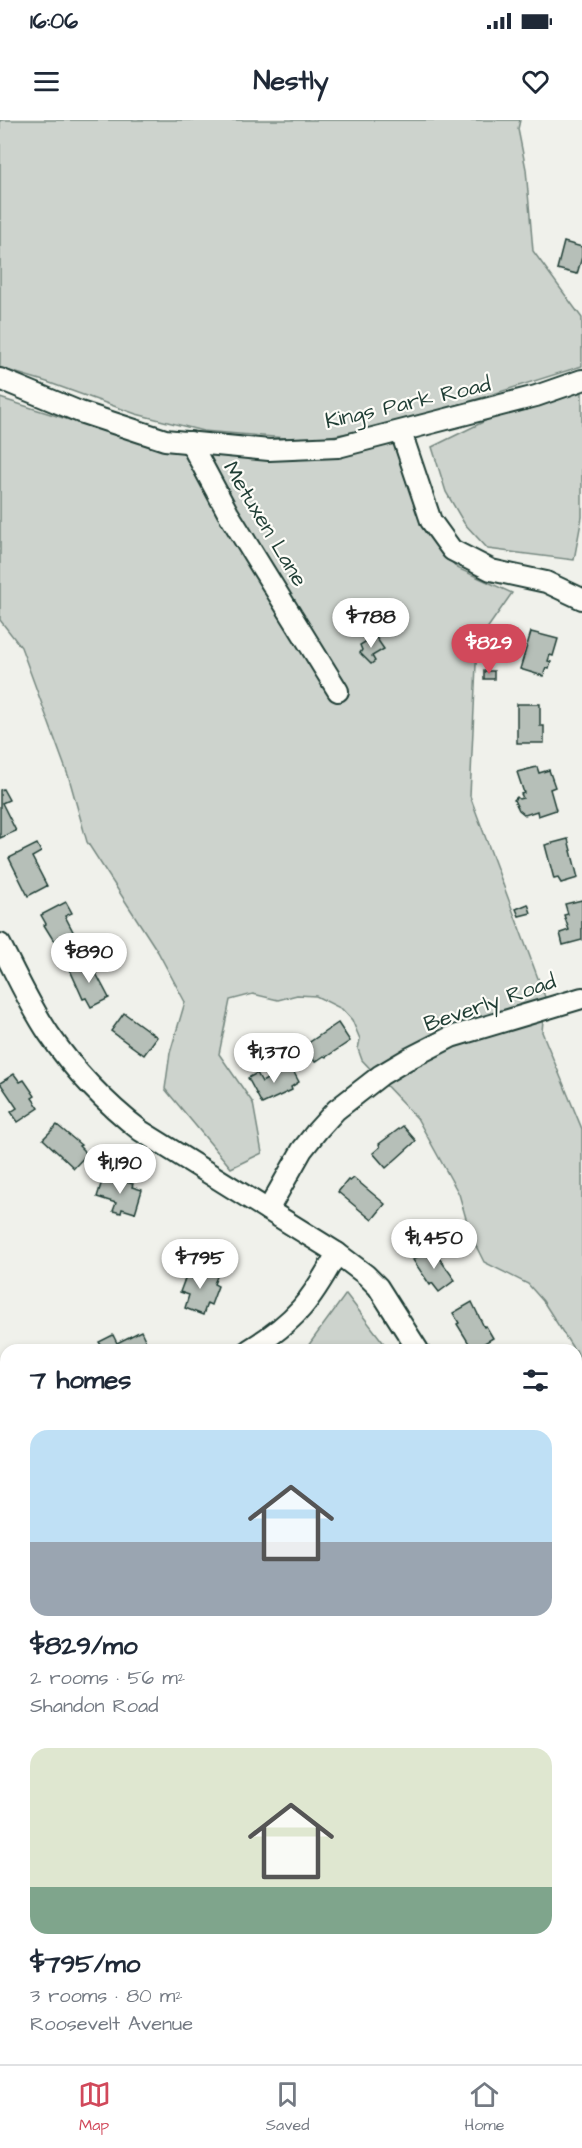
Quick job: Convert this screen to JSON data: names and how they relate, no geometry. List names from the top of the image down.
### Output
{
  "streets": {
    "street": ["Kings Park Road", "Metuxen Lane", "Beverly Road"]
  },
  "crossings": [
    ["Kings Park Road", "Metuxen Lane"]
  ],
  "page": {
    "status": "16:06",
    "header": "Nestly",
    "price": [
      "$788",
      "$829",
      "$890",
      "$1,370",
      "$1,190",
      "$1,450",
      "$795"
    ],
    "heading": "7 homes",
    "list": [
      {
        "name": "$829/mo",
        "note": "2 rooms · 56 m² · Shandon Road"
      },
      {
        "name": "$795/mo",
        "note": "3 rooms · 80 m² · Roosevelt Avenue"
      }
    ],
    "tabs": ["Map", "Saved", "Home"]
  }
}
